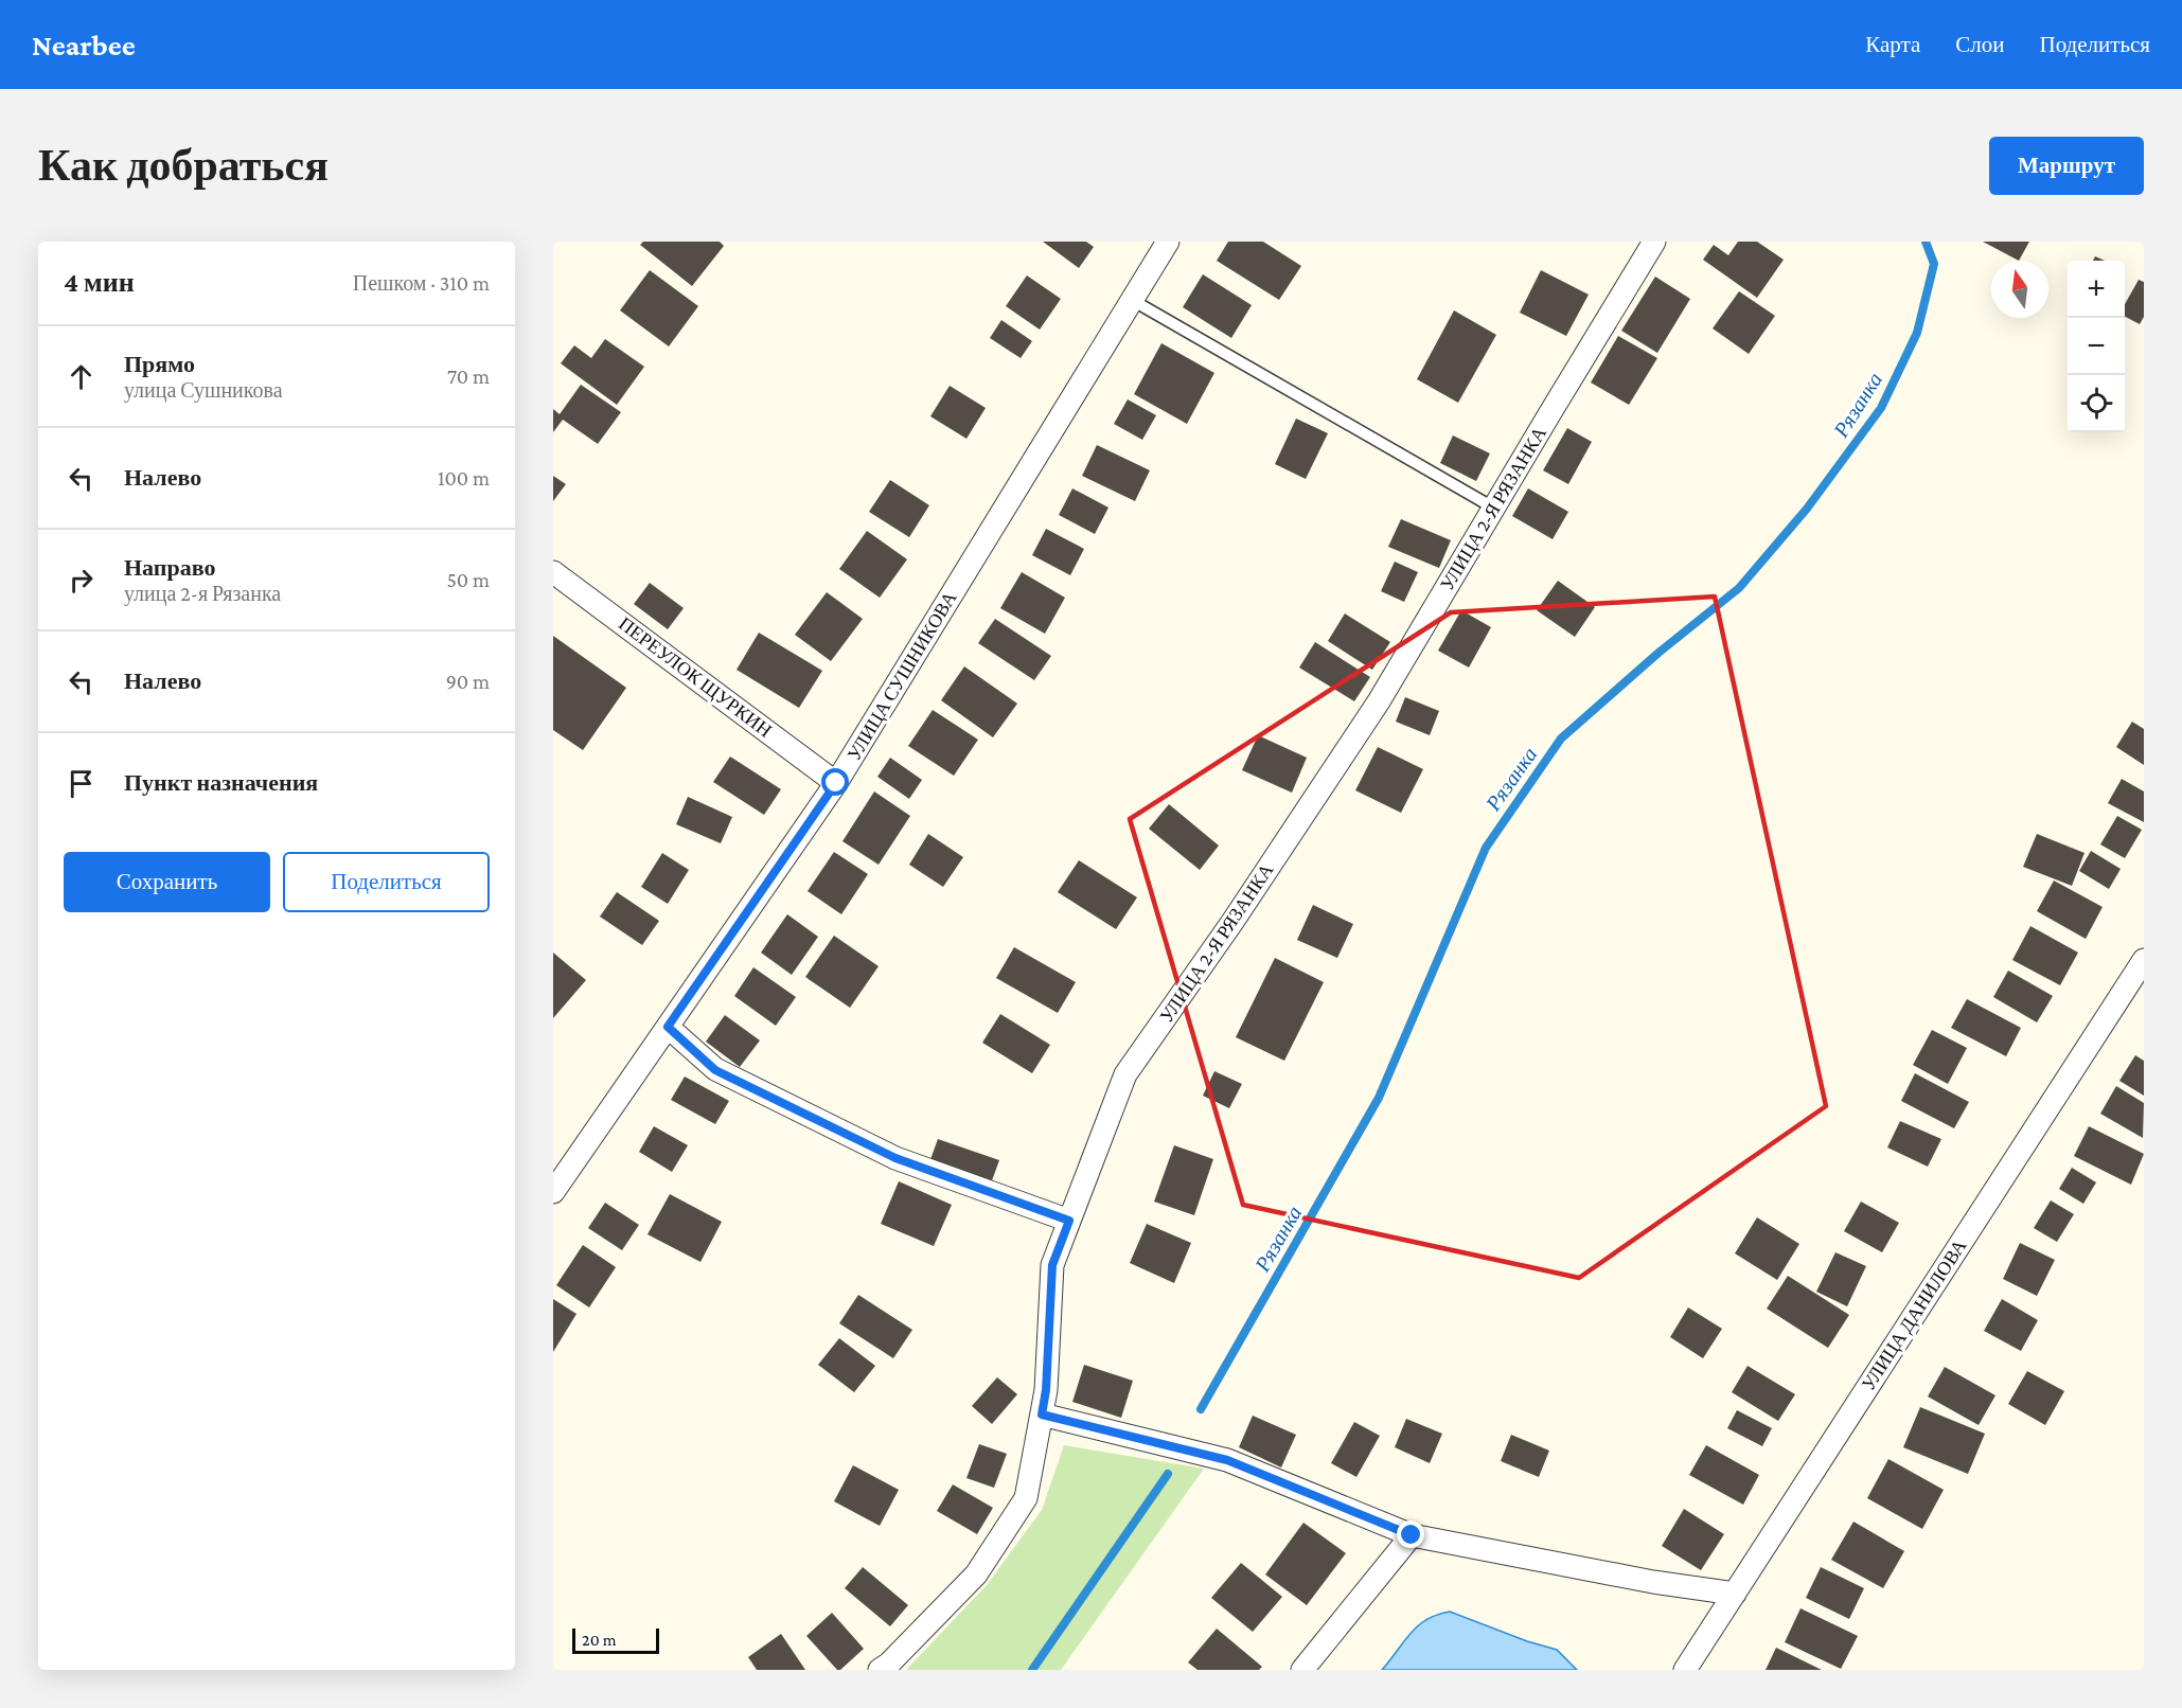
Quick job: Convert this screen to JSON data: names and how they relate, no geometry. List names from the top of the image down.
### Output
{
  "streets": {
    "street": [
      "УЛИЦА 2-Я РЯЗАНКА",
      "УЛИЦА СУШНИКОВА",
      "ПЕРЕУЛОК ЩУРКИН",
      "УЛИЦА ДАНИЛОВА"
    ]
  },
  "crossings": [
    ["УЛИЦА СУШНИКОВА", "ПЕРЕУЛОК ЩУРКИН"]
  ],
  "water": ["Рязанка"],
  "scale_bar": "20 m",
  "north": "top",
  "page": {
    "header": "Nearbee",
    "nav": ["Карта", "Слои", "Поделиться"],
    "buttons": [
      "Маршрут",
      ["Сохранить", "Поделиться"]
    ],
    "title": "Как добраться",
    "heading": ["4 мин", "Пешком · 310 m"],
    "map_buttons": ["+", "−"],
    "list": [
      ["Прямо", "улица Сушникова", "70 m"],
      ["Налево", "100 m"],
      ["Направо", "улица 2-я Рязанка", "50 m"],
      ["Налево", "90 m"],
      "Пункт назначения"
    ],
    "scale": "20 m"
  }
}
